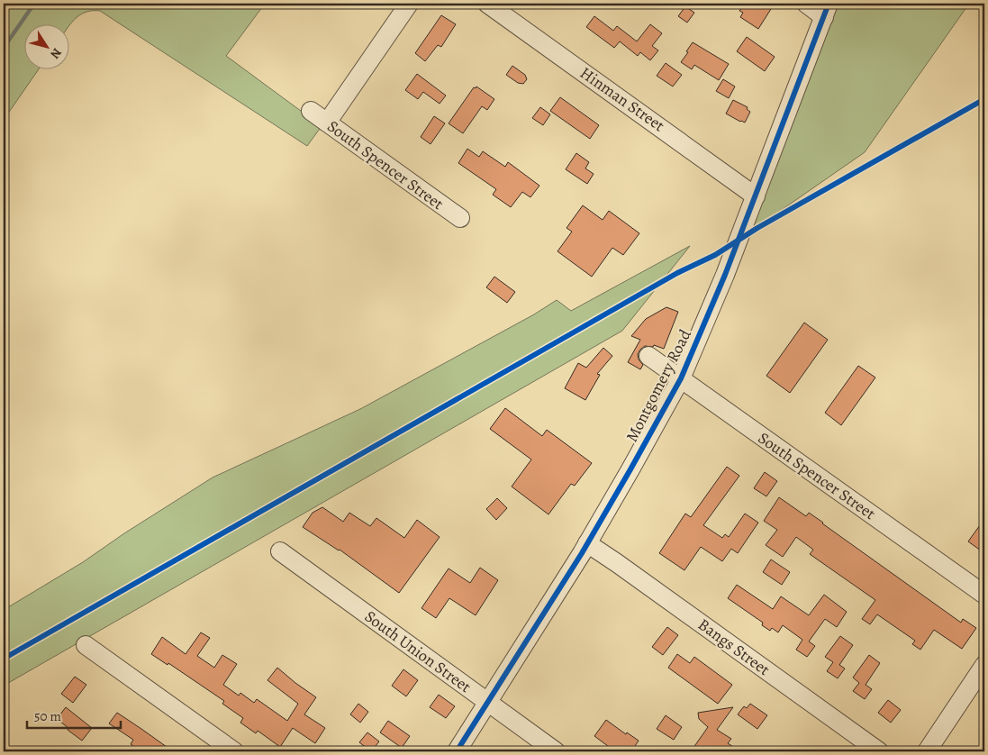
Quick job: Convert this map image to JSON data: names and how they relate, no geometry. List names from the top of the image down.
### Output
{
  "streets": {
    "street": [
      "Hinman Street",
      "South Spencer Street",
      "Montgomery Road",
      "Bangs Street",
      "South Union Street"
    ]
  },
  "crossings": [
    ["Hinman Street", "Montgomery Road"],
    ["South Spencer Street", "Montgomery Road"],
    ["Montgomery Road", "Bangs Street"],
    ["Montgomery Road", "South Union Street"]
  ],
  "scale_bar": "50 m",
  "north": "bottom right"
}
